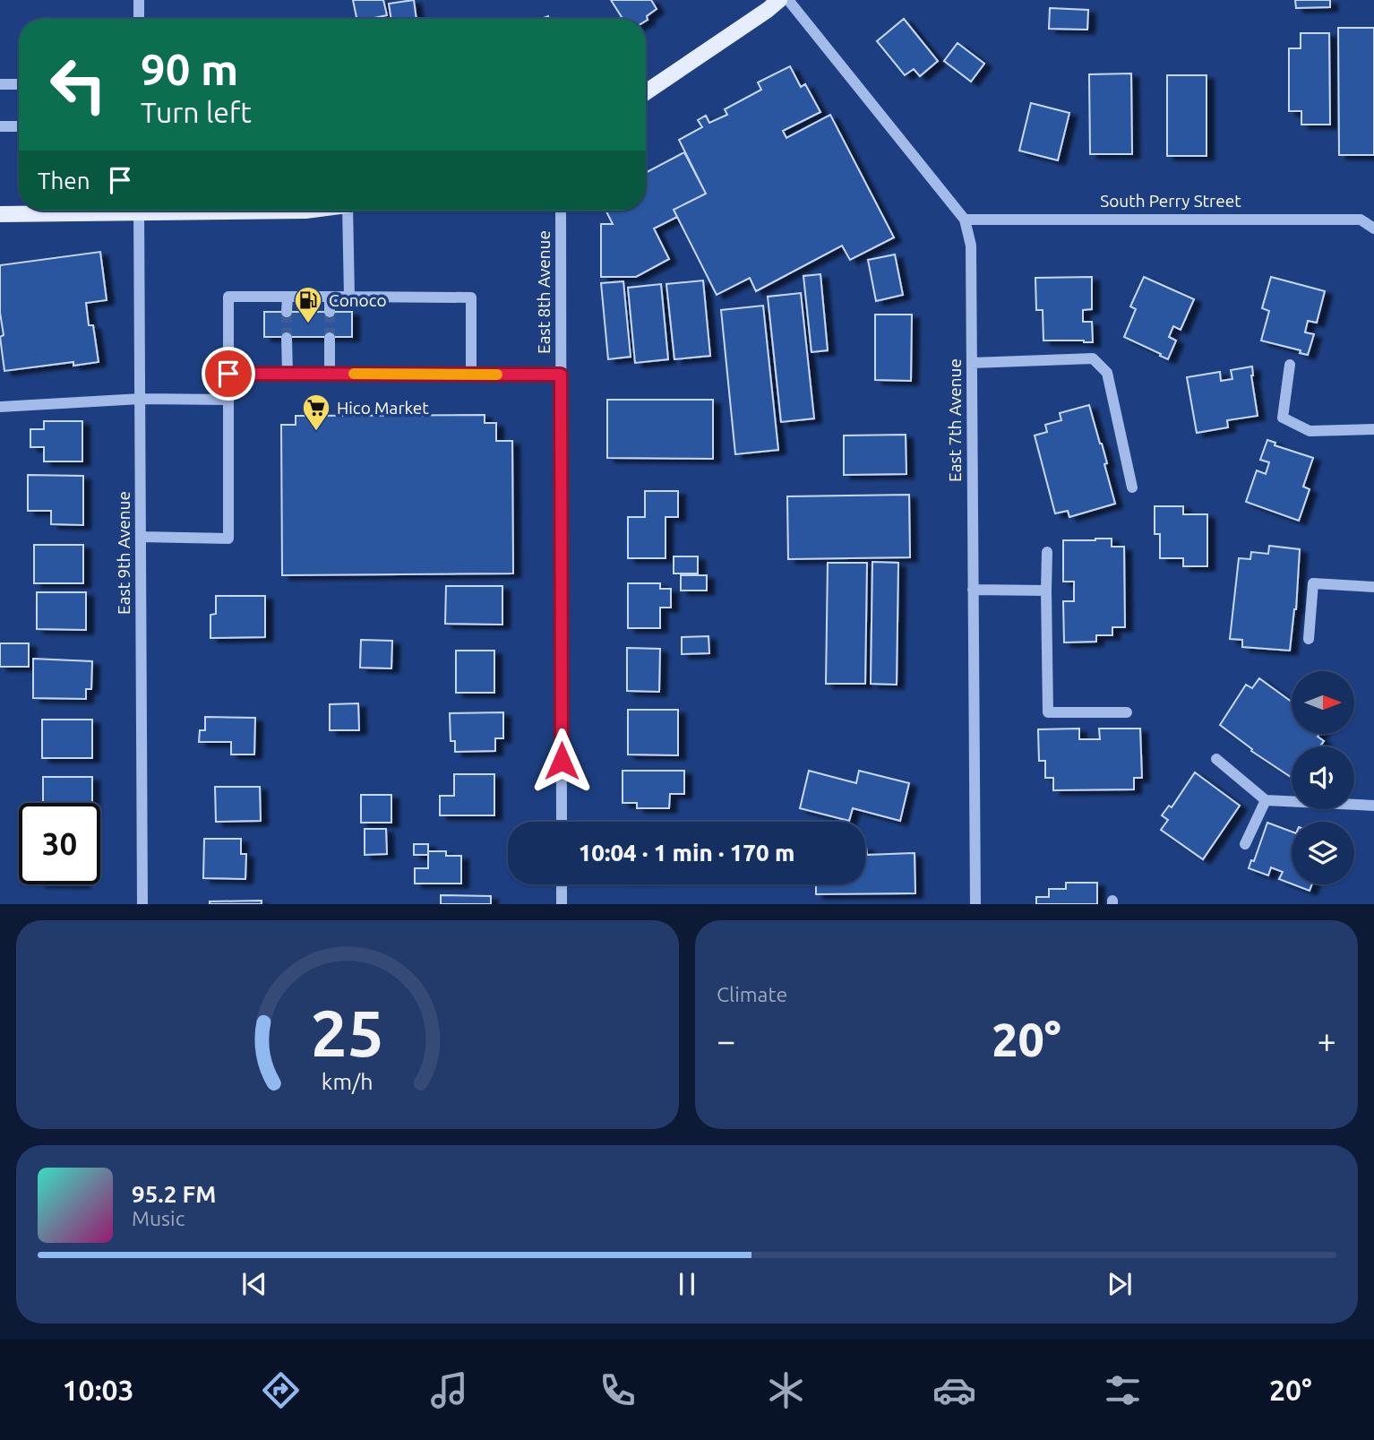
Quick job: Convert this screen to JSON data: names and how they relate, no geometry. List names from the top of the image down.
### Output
{
  "streets": {
    "street": [
      "South Perry Street",
      "East 8th Avenue",
      "East 7th Avenue",
      "East 9th Avenue"
    ]
  },
  "crossings": [
    ["South Perry Street", "East 7th Avenue"]
  ],
  "places": {
    "fuel station": ["Conoco"],
    "supermarket": ["Hico Market"]
  },
  "north": "right",
  "page": {
    "turn": ["90 m", "Turn left"],
    "then": "Then",
    "limit": "30",
    "trip": "10:04 · 1 min · 170 m",
    "tile": "Climate",
    "heat": ["−", "20°", "+"],
    "song": ["95.2 FM", "Music"],
    "tabs": ["10:03", "20°"],
    "gauge": ["25", "km/h"]
  }
}
